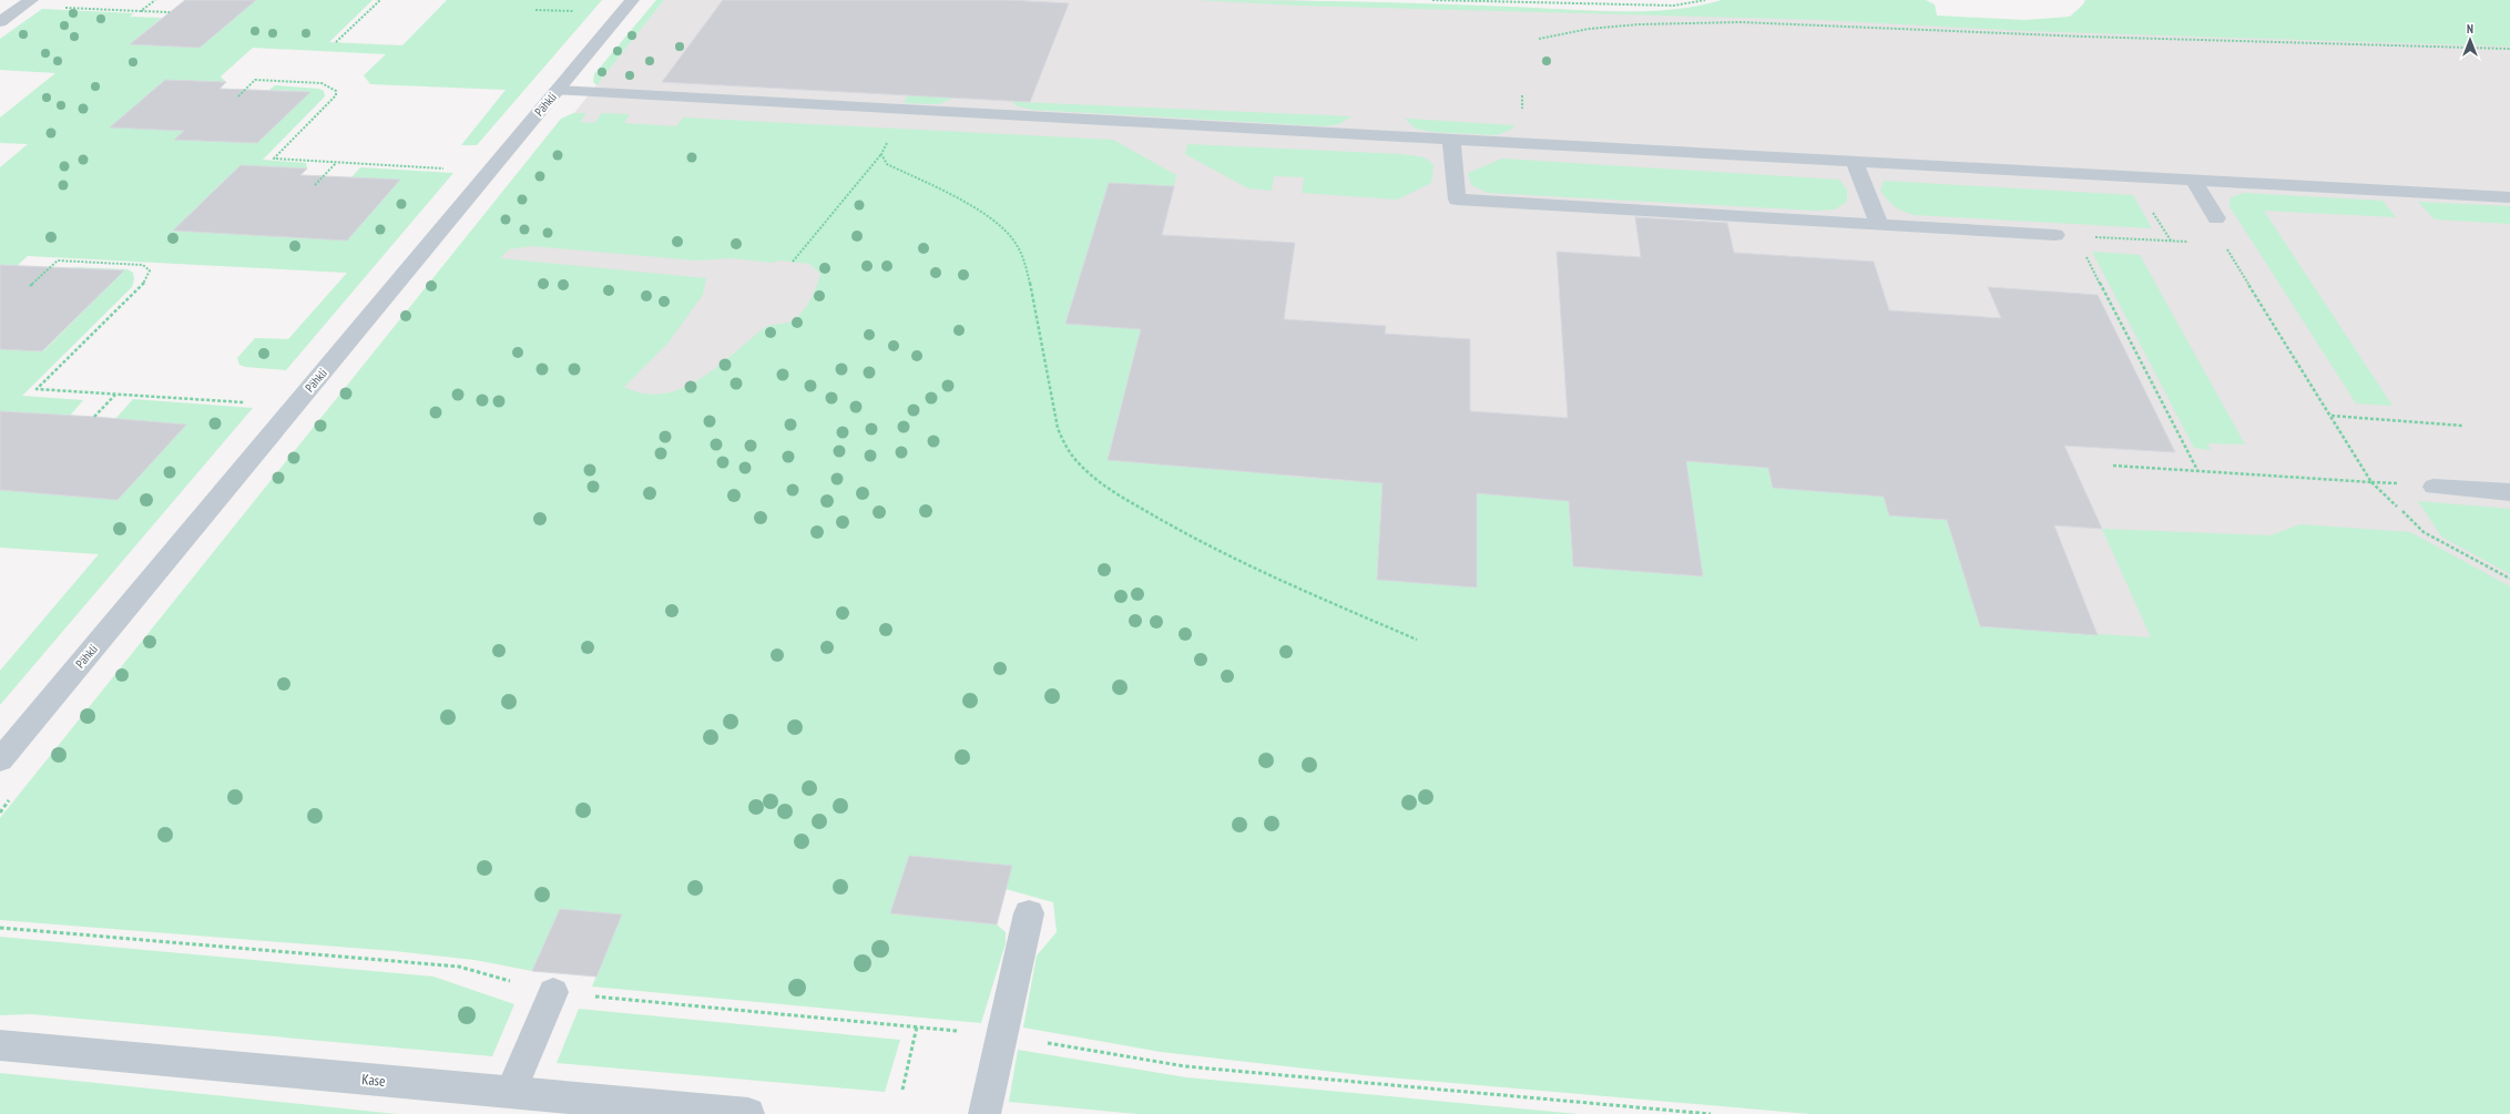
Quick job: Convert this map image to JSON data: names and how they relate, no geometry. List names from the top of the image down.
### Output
{
  "streets": {
    "street": ["Pähkli", "Kase"]
  },
  "north": "top"
}
